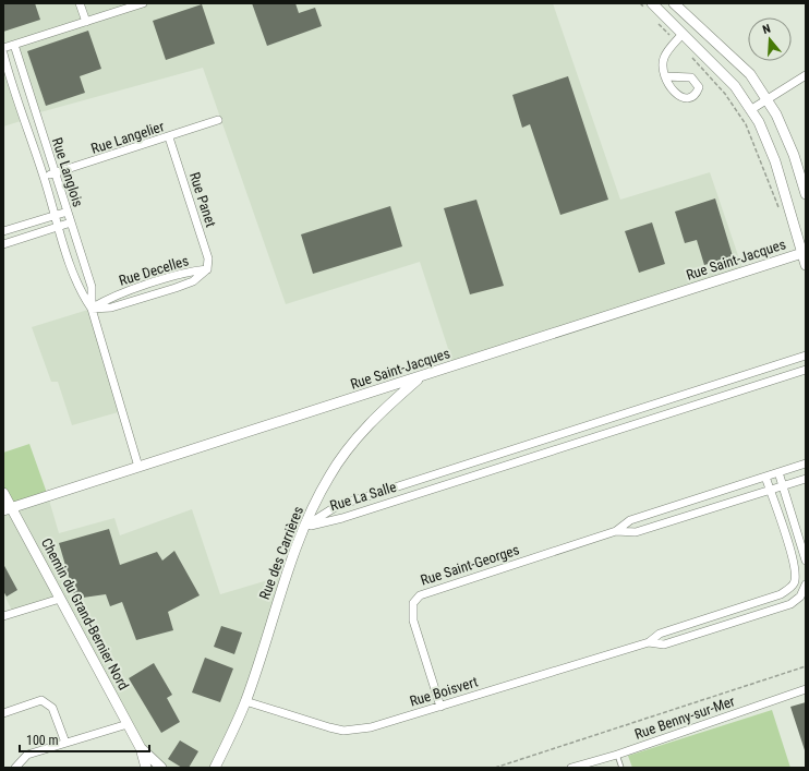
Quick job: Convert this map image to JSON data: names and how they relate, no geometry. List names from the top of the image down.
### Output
{
  "streets": {
    "main road": ["Rue Saint-Jacques", "Rue des Carrières", "Chemin du Grand-Bernier Nord"],
    "street": [
      "Rue Langelier",
      "Rue Langlois",
      "Rue Panet",
      "Rue Decelles",
      "Rue La Salle",
      "Rue Saint-Georges",
      "Rue Boisvert",
      "Rue Benny-sur-Mer"
    ]
  },
  "crossings": [
    ["Rue Langelier", "Rue Langlois"],
    ["Rue Langelier", "Rue Panet"],
    ["Rue Langlois", "Rue Saint-Jacques"],
    ["Rue Langlois", "Rue Decelles"],
    ["Rue Panet", "Rue Decelles"],
    ["Rue Saint-Jacques", "Rue des Carrières"],
    ["Rue Saint-Jacques", "Chemin du Grand-Bernier Nord"],
    ["Rue La Salle", "Rue des Carrières"],
    ["Rue des Carrières", "Rue Boisvert"],
    ["Rue Saint-Georges", "Rue Boisvert"]
  ],
  "scale_bar": "100 m",
  "north": "top"
}
